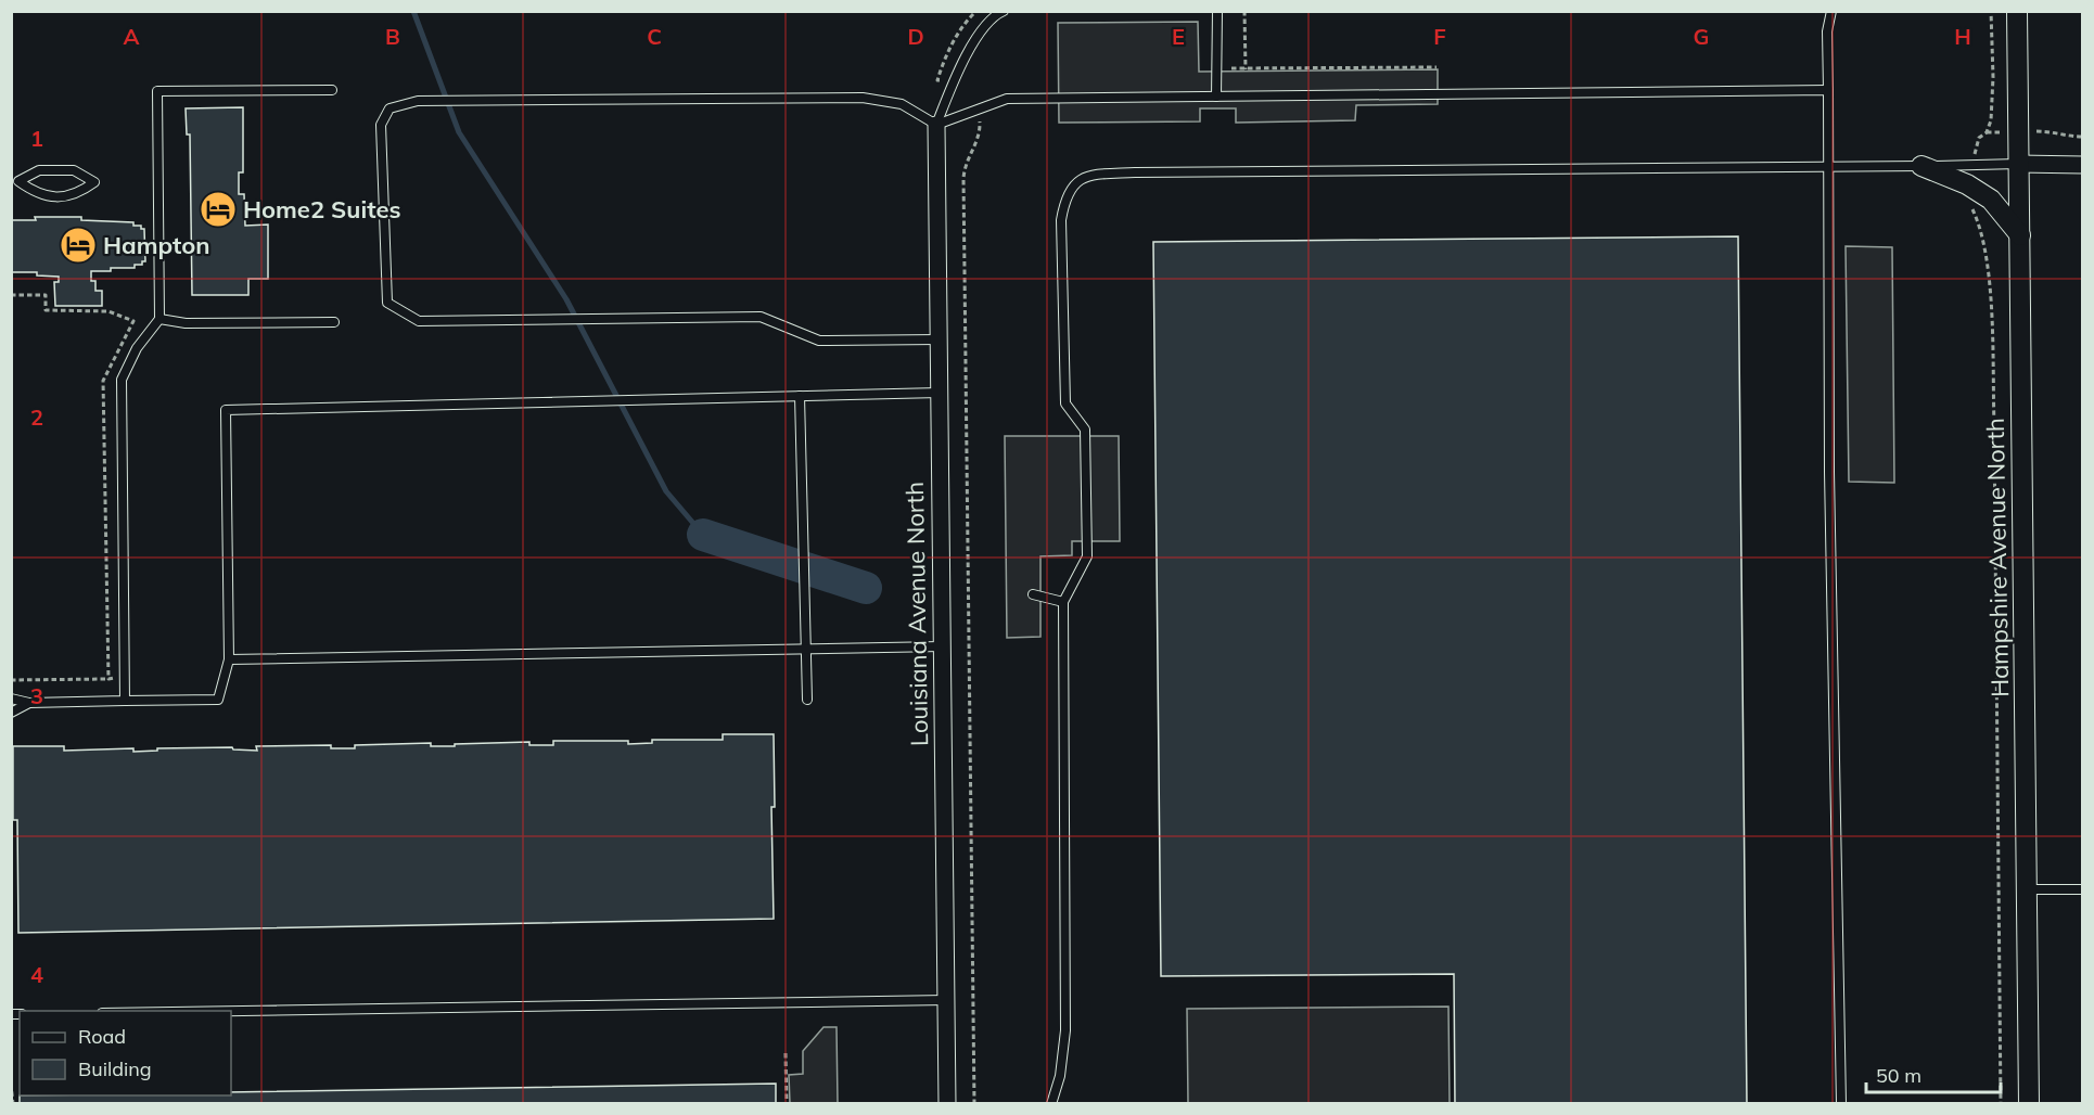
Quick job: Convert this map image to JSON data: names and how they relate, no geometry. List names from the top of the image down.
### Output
{
  "streets": {
    "street": ["Hampshire Avenue North", "Louisiana Avenue North"]
  },
  "places": {
    "hotel": ["Home2 Suites", "Hampton"]
  },
  "legend": ["Road", "Building"],
  "scale_bar": "50 m",
  "grid": {
    "columns": [
      "A",
      "B",
      "C",
      "D",
      "E",
      "F",
      "G",
      "H"
    ],
    "rows": [
      "1",
      "2",
      "3",
      "4"
    ]
  }
}
